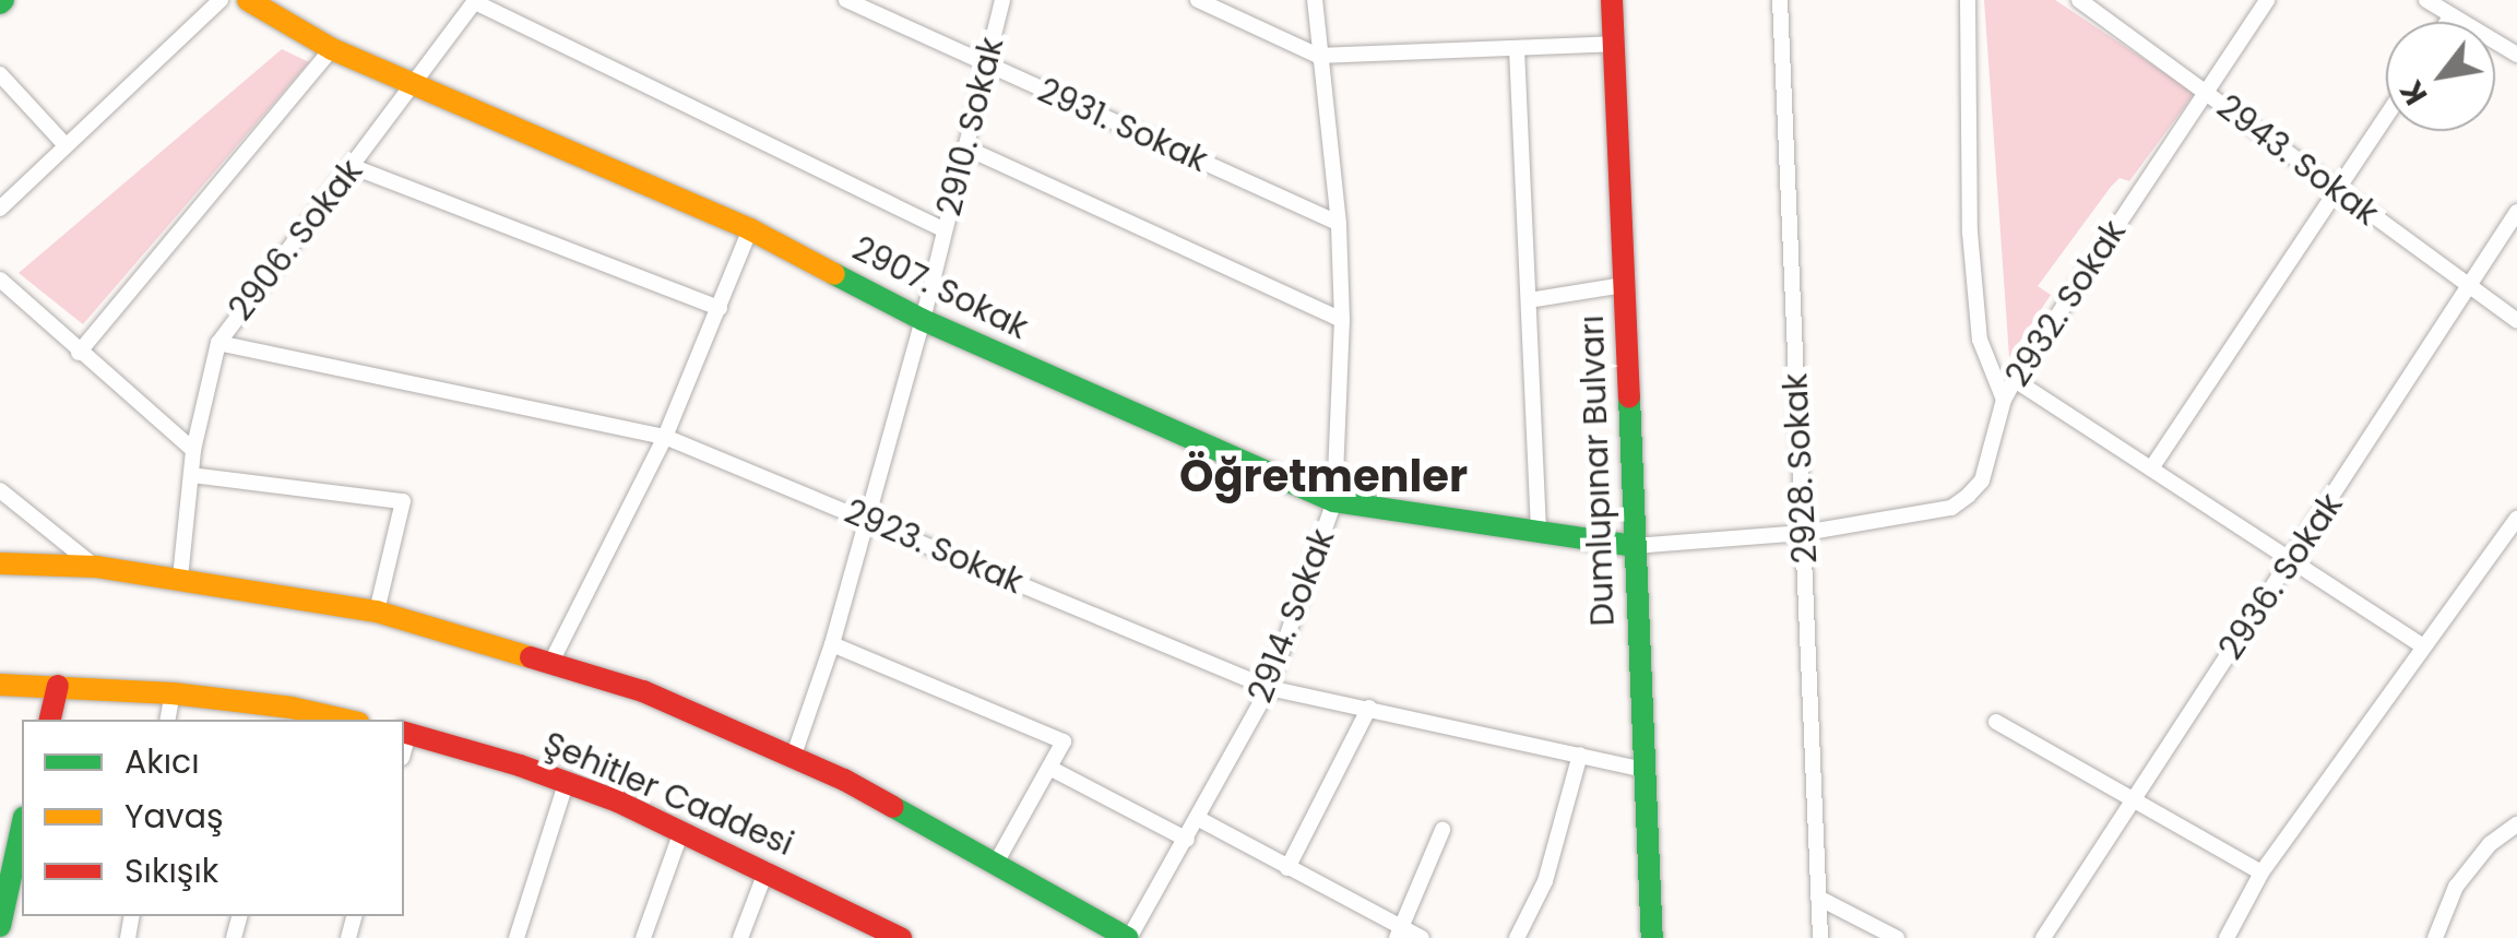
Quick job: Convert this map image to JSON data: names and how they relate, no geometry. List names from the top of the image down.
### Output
{
  "streets": {
    "street": [
      "2931. Sokak",
      "2910. Sokak",
      "2943. Sokak",
      "2906. Sokak",
      "2907. Sokak",
      "2932. Sokak",
      "2928. Sokak",
      "Dumlupınar Bulvarı",
      "2923. Sokak",
      "2936. Sokak",
      "2914. Sokak",
      "Şehitler Caddesi"
    ]
  },
  "crossings": [
    ["2931. Sokak", "2910. Sokak"],
    ["2931. Sokak", "2914. Sokak"],
    ["2910. Sokak", "2907. Sokak"],
    ["2910. Sokak", "2923. Sokak"],
    ["2943. Sokak", "2932. Sokak"],
    ["2943. Sokak", "2936. Sokak"],
    ["2906. Sokak", "2907. Sokak"],
    ["2906. Sokak", "2923. Sokak"],
    ["2907. Sokak", "2932. Sokak"],
    ["2907. Sokak", "Dumlupınar Bulvarı"],
    ["2907. Sokak", "2914. Sokak"],
    ["2932. Sokak", "2928. Sokak"],
    ["2932. Sokak", "Dumlupınar Bulvarı"],
    ["Dumlupınar Bulvarı", "2923. Sokak"],
    ["2923. Sokak", "2914. Sokak"]
  ],
  "districts": ["Öğretmenler"],
  "legend": ["Akıcı", "Yavaş", "Sıkışık"],
  "north": "bottom left"
}
